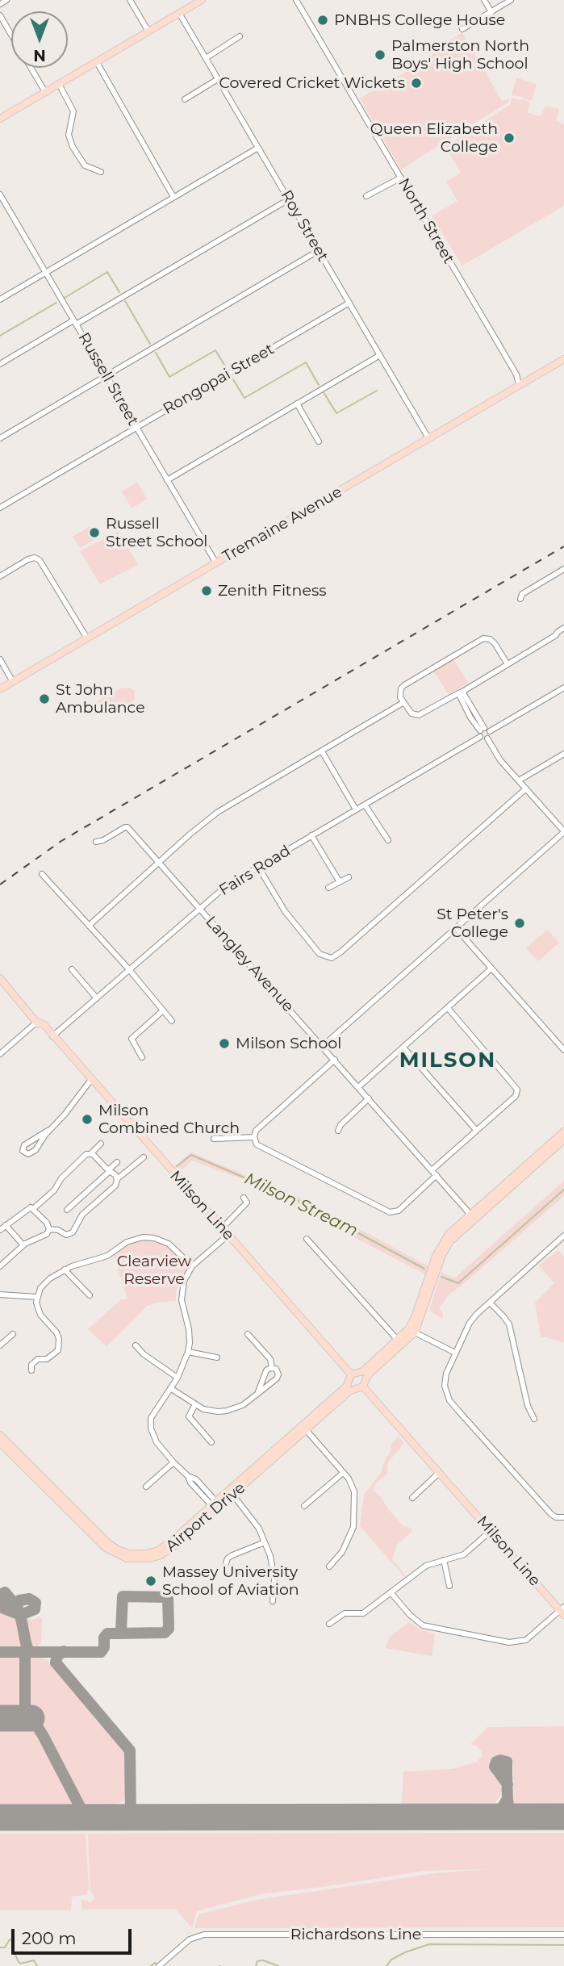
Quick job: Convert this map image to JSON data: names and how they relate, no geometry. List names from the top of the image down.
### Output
{
  "streets": {
    "main road": ["Tremaine Avenue", "Milson Line", "Airport Drive"],
    "street": [
      "North Street",
      "Roy Street",
      "Russell Street",
      "Rongopai Street",
      "Fairs Road",
      "Langley Avenue",
      "Richardsons Line"
    ]
  },
  "crossings": [
    ["North Street", "Tremaine Avenue"],
    ["Roy Street", "Rongopai Street"],
    ["Roy Street", "Tremaine Avenue"],
    ["Russell Street", "Rongopai Street"],
    ["Russell Street", "Tremaine Avenue"],
    ["Fairs Road", "Langley Avenue"],
    ["Fairs Road", "Milson Line"],
    ["Milson Line", "Airport Drive"]
  ],
  "districts": ["MILSON"],
  "water": ["Milson Stream"],
  "parks": ["Clearview Reserve"],
  "places": [
    "PNBHS College House",
    "Palmerston North Boys' High School",
    "Covered Cricket Wickets",
    "Queen Elizabeth College",
    "Russell Street School",
    "Zenith Fitness",
    "St John Ambulance",
    "St Peter's College",
    "Milson School",
    "Milson Combined Church",
    "Massey University School of Aviation"
  ],
  "scale_bar": "200 m",
  "north": "bottom"
}
